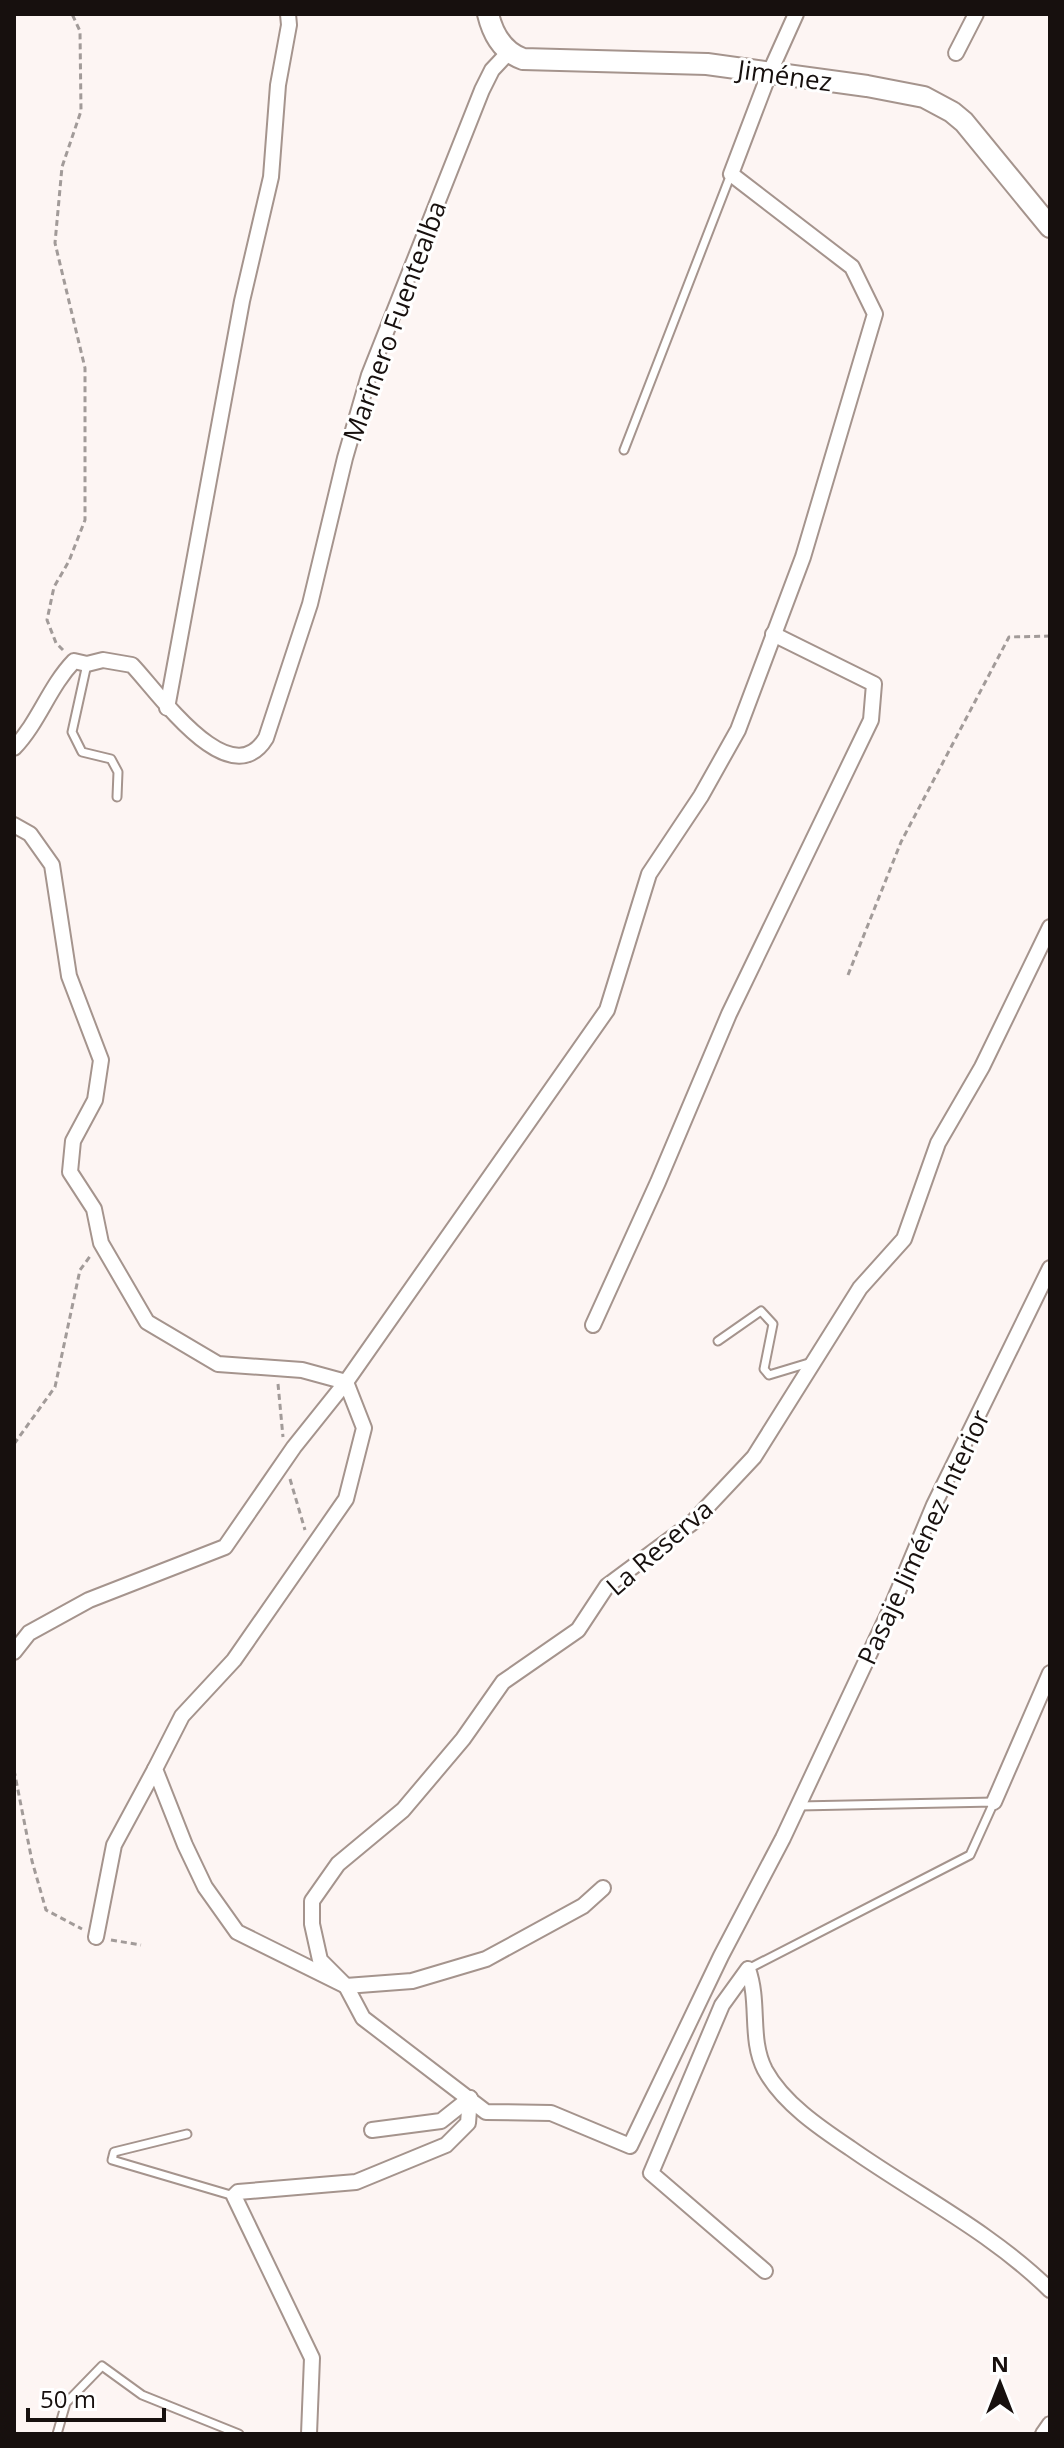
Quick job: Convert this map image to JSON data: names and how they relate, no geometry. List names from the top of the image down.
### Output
{
  "streets": {
    "street": [
      "Jiménez",
      "Marinero Fuentealba",
      "Pasaje Jiménez Interior",
      "La Reserva"
    ]
  },
  "crossings": [
    ["Jiménez", "Marinero Fuentealba"],
    ["Pasaje Jiménez Interior", "La Reserva"]
  ],
  "scale_bar": "50 m",
  "north": "top"
}
